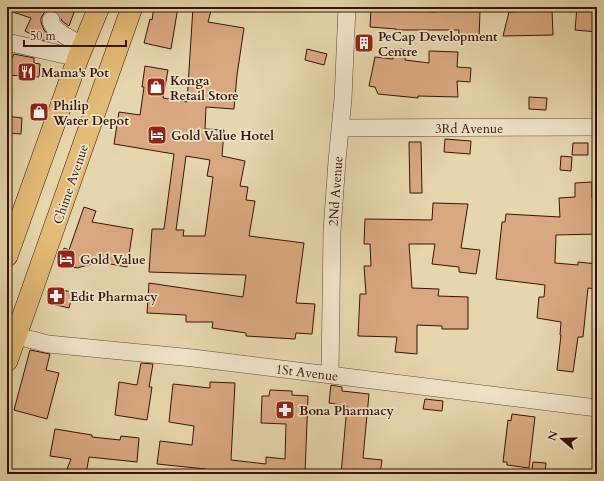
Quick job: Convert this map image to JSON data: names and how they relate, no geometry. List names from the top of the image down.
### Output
{
  "streets": {
    "main road": ["Chime Avenue"],
    "street": ["3Rd Avenue", "2Nd Avenue", "1St Avenue"]
  },
  "crossings": [
    ["3Rd Avenue", "2Nd Avenue"],
    ["Chime Avenue", "1St Avenue"],
    ["2Nd Avenue", "1St Avenue"]
  ],
  "places": {
    "building": ["PeCap Development Centre"],
    "restaurant": ["Mama's Pot"],
    "shop": ["Konga Retail Store", "Philip Water Depot"],
    "hotel": ["Gold Value Hotel", "Gold Value"],
    "pharmacy": ["Edit Pharmacy", "Bona Pharmacy"]
  },
  "scale_bar": "50 m",
  "north": "left"
}
